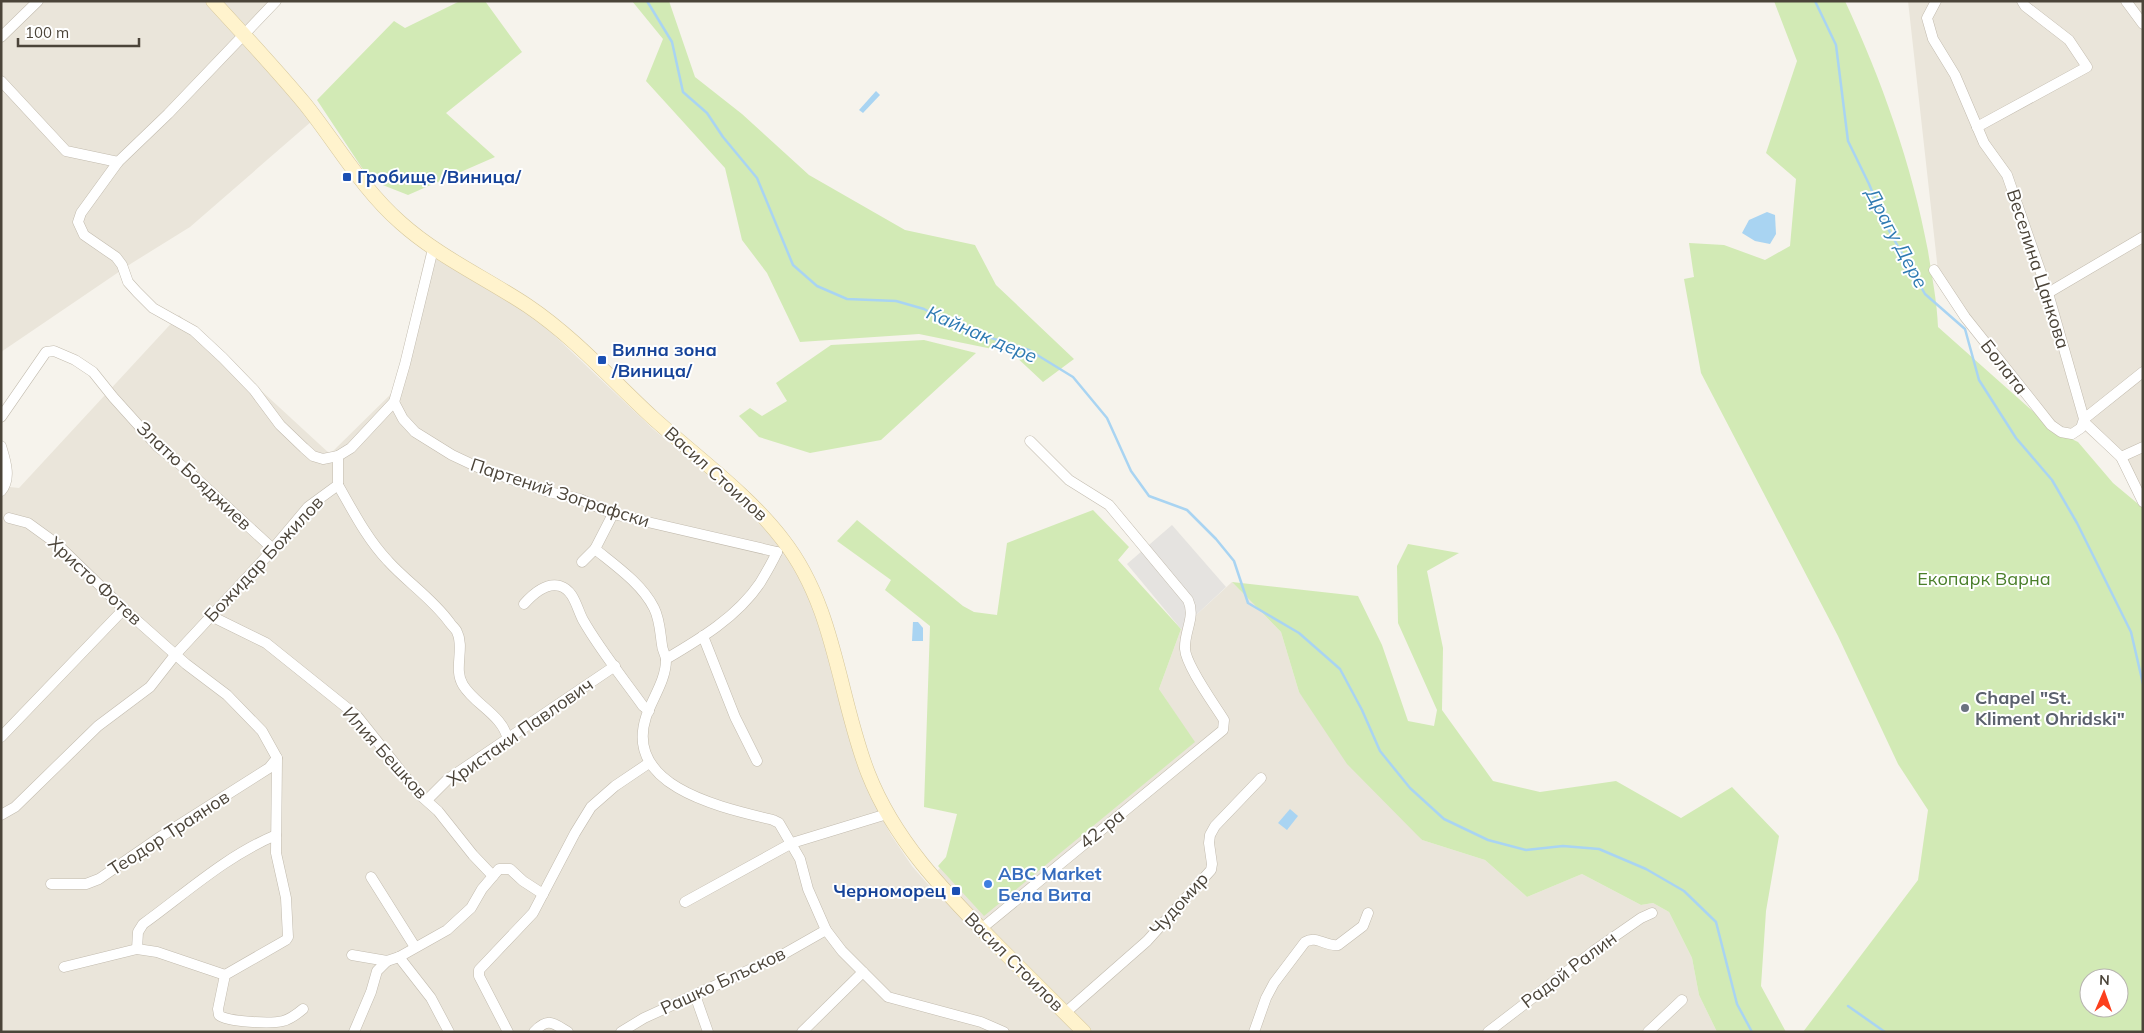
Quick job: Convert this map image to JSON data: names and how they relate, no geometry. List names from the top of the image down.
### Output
{
  "streets": {
    "street": [
      "Веселина Цанкова",
      "Болата",
      "Васил Стоилов",
      "Златю Бояджиев",
      "Партений Зографски",
      "Божидар Божилов",
      "Христо Фотев",
      "Христаки Павлович",
      "Илия Бешков",
      "42-ра",
      "Теодор Траянов",
      "Чудомир",
      "Радой Ралин",
      "Рашко Блъсков"
    ]
  },
  "crossings": [
    ["Веселина Цанкова", "Болата"],
    ["Васил Стоилов", "Партений Зографски"],
    ["Васил Стоилов", "42-ра"],
    ["Васил Стоилов", "Чудомир"],
    ["Златю Бояджиев", "Божидар Божилов"],
    ["Божидар Божилов", "Христо Фотев"],
    ["Божидар Божилов", "Илия Бешков"],
    ["Христо Фотев", "Теодор Траянов"],
    ["Христаки Павлович", "Илия Бешков"]
  ],
  "water": ["Драгу Дере", "Кайнак дере"],
  "parks": ["Екопарк Варна"],
  "places": {
    "transit": ["Гробище /Виница/", "Вилна зона /Виница/", "Черноморец"],
    "other": ["Chapel \"St. Kliment Ohridski\"", "ABC Market Бела Вита"]
  },
  "scale_bar": "100 m",
  "north": "top"
}
